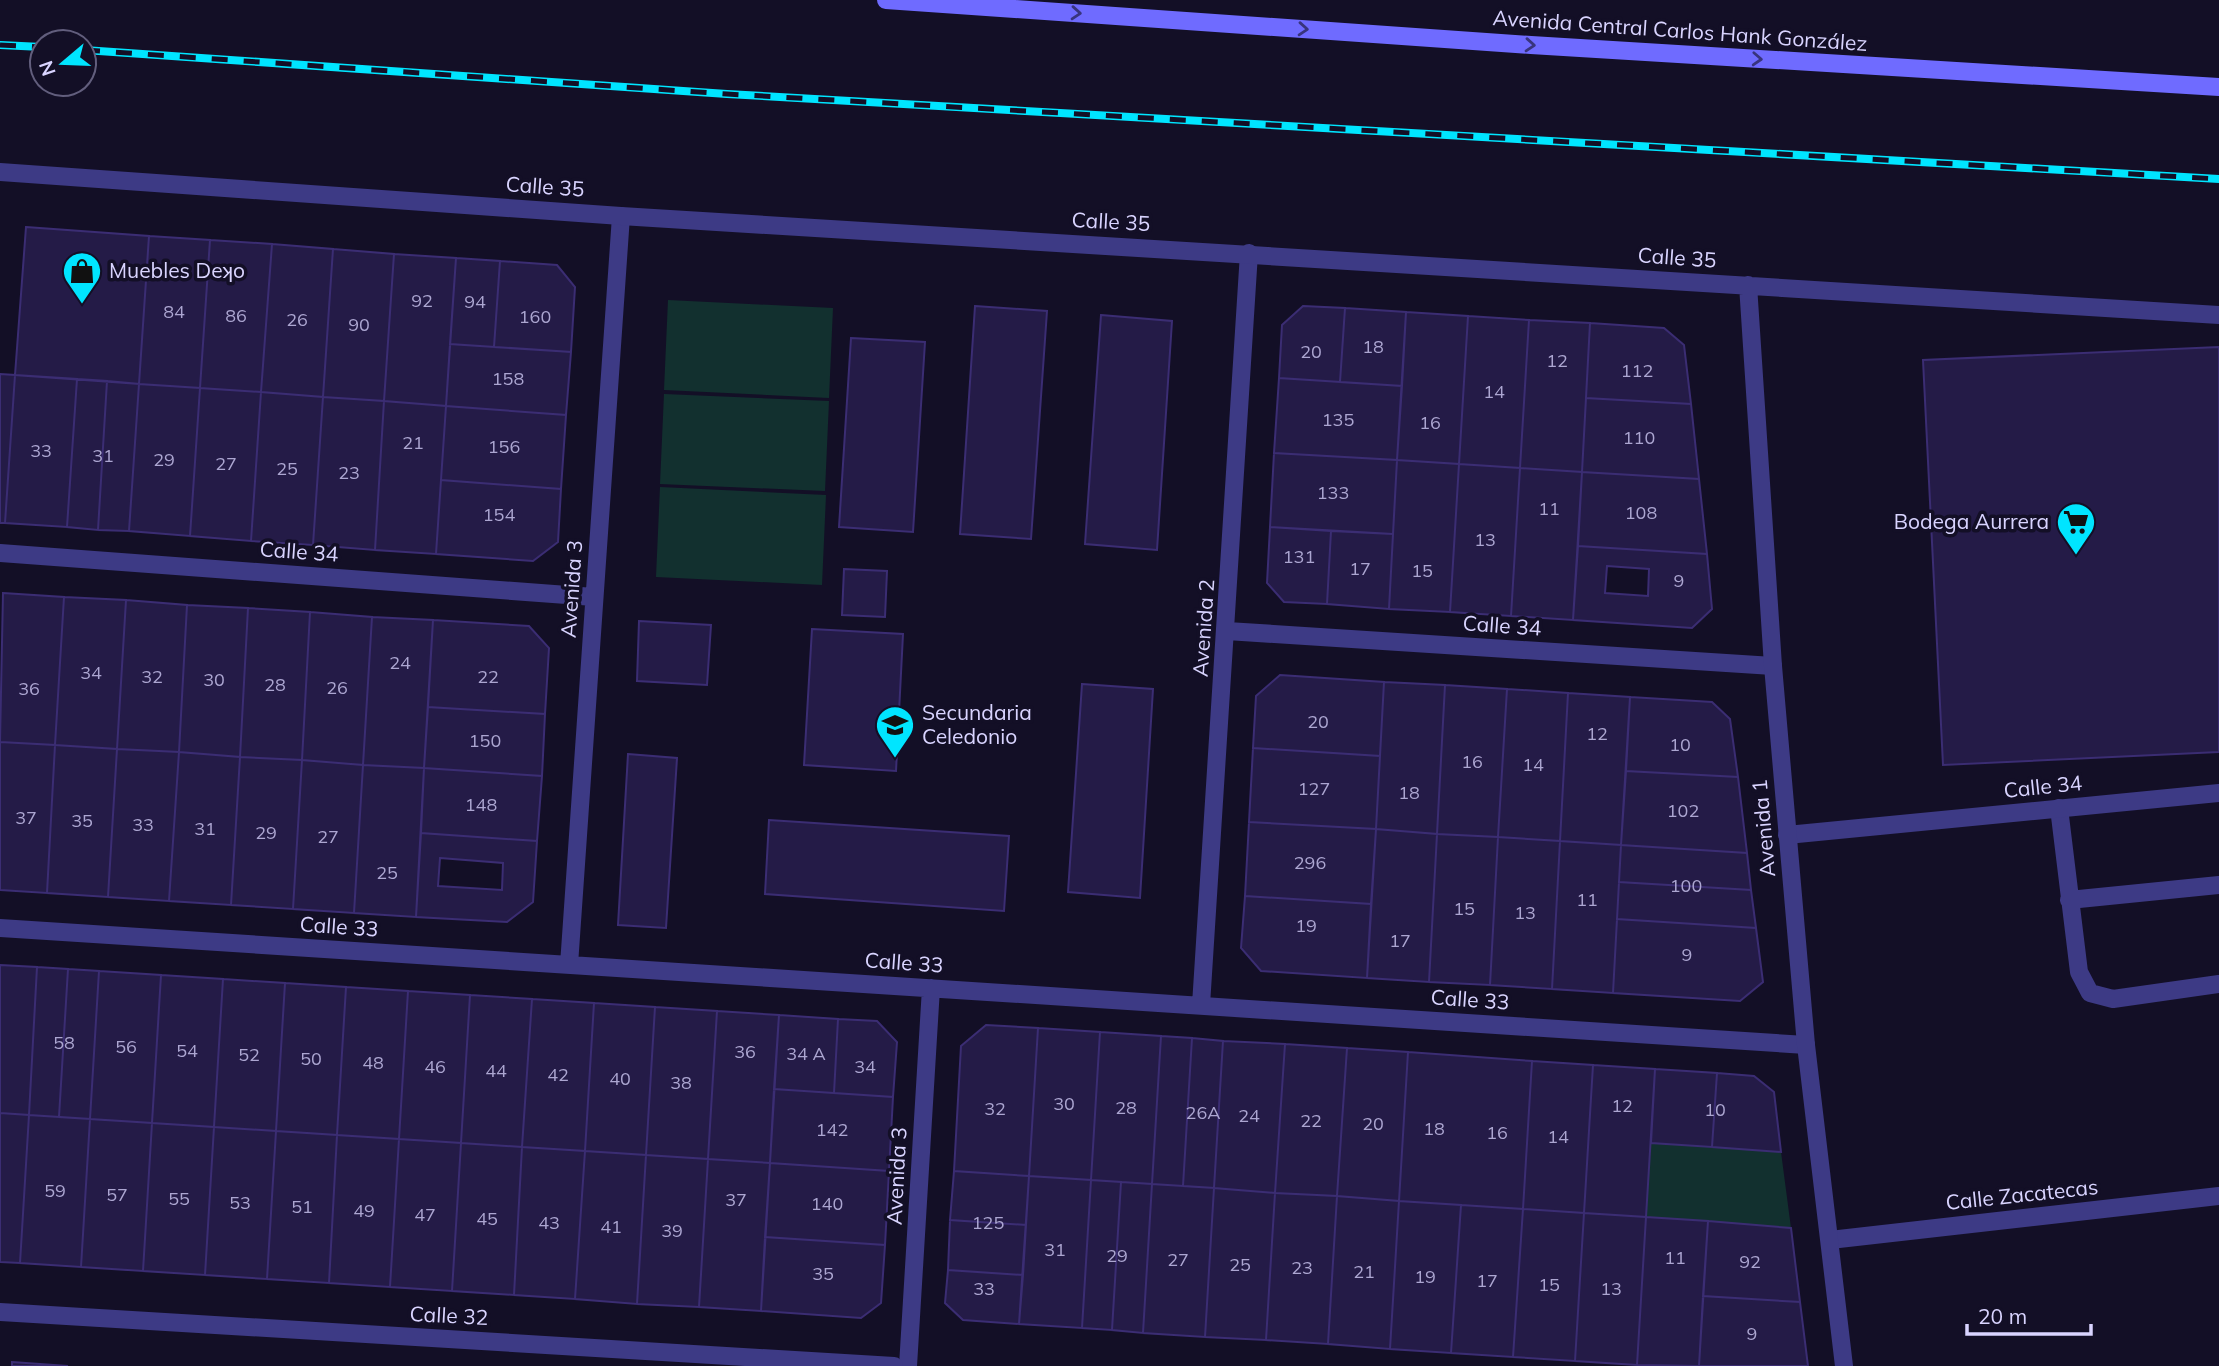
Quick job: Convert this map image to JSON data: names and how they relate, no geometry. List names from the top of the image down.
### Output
{
  "streets": {
    "main road": ["Avenida Central Carlos Hank González"],
    "street": [
      "Calle 35",
      "Calle 34",
      "Avenida 3",
      "Avenida 2",
      "Avenida 1",
      "Calle 33",
      "Calle Zacatecas",
      "Calle 32"
    ]
  },
  "crossings": [
    ["Calle 35", "Avenida 3"],
    ["Calle 35", "Avenida 2"],
    ["Calle 35", "Avenida 1"],
    ["Calle 34", "Avenida 3"],
    ["Calle 34", "Avenida 2"],
    ["Calle 34", "Avenida 1"],
    ["Avenida 3", "Calle 33"],
    ["Avenida 2", "Calle 33"],
    ["Avenida 1", "Calle 33"],
    ["Avenida 1", "Calle Zacatecas"]
  ],
  "one_way": ["Avenida Central Carlos Hank González"],
  "places": {
    "shop": ["Muebles Deʞo"],
    "supermarket": ["Bodega Aurrera"],
    "school or university": ["Secundaria Celedonio"]
  },
  "house_numbers": [
    "92",
    "94",
    "84",
    "86",
    "160",
    "26",
    "90",
    "18",
    "20",
    "12",
    "112",
    "158",
    "14",
    "135",
    "16",
    "110",
    "21",
    "156",
    "33",
    "31",
    "29",
    "27",
    "25",
    "23",
    "133",
    "11",
    "108",
    "154",
    "13",
    "131",
    "17",
    "15",
    "9",
    "24",
    "34",
    "32",
    "22",
    "30",
    "28",
    "26",
    "36",
    "20",
    "12",
    "150",
    "10",
    "16",
    "14",
    "127",
    "18",
    "148",
    "102",
    "37",
    "35",
    "33",
    "31",
    "29",
    "27",
    "296",
    "25",
    "100",
    "11",
    "15",
    "13",
    "19",
    "17",
    "9",
    "58",
    "56",
    "54",
    "36",
    "34 A",
    "52",
    "50",
    "48",
    "46",
    "34",
    "44",
    "42",
    "40",
    "38",
    "30",
    "12",
    "28",
    "32",
    "10",
    "26A",
    "24",
    "22",
    "20",
    "18",
    "142",
    "16",
    "14",
    "59",
    "57",
    "55",
    "37",
    "53",
    "140",
    "51",
    "49",
    "47",
    "45",
    "43",
    "125",
    "41",
    "39",
    "31",
    "29",
    "11",
    "27",
    "92",
    "25",
    "23",
    "21",
    "35",
    "19",
    "17",
    "15",
    "33",
    "13",
    "9"
  ],
  "scale_bar": "20 m",
  "north": "left"
}
